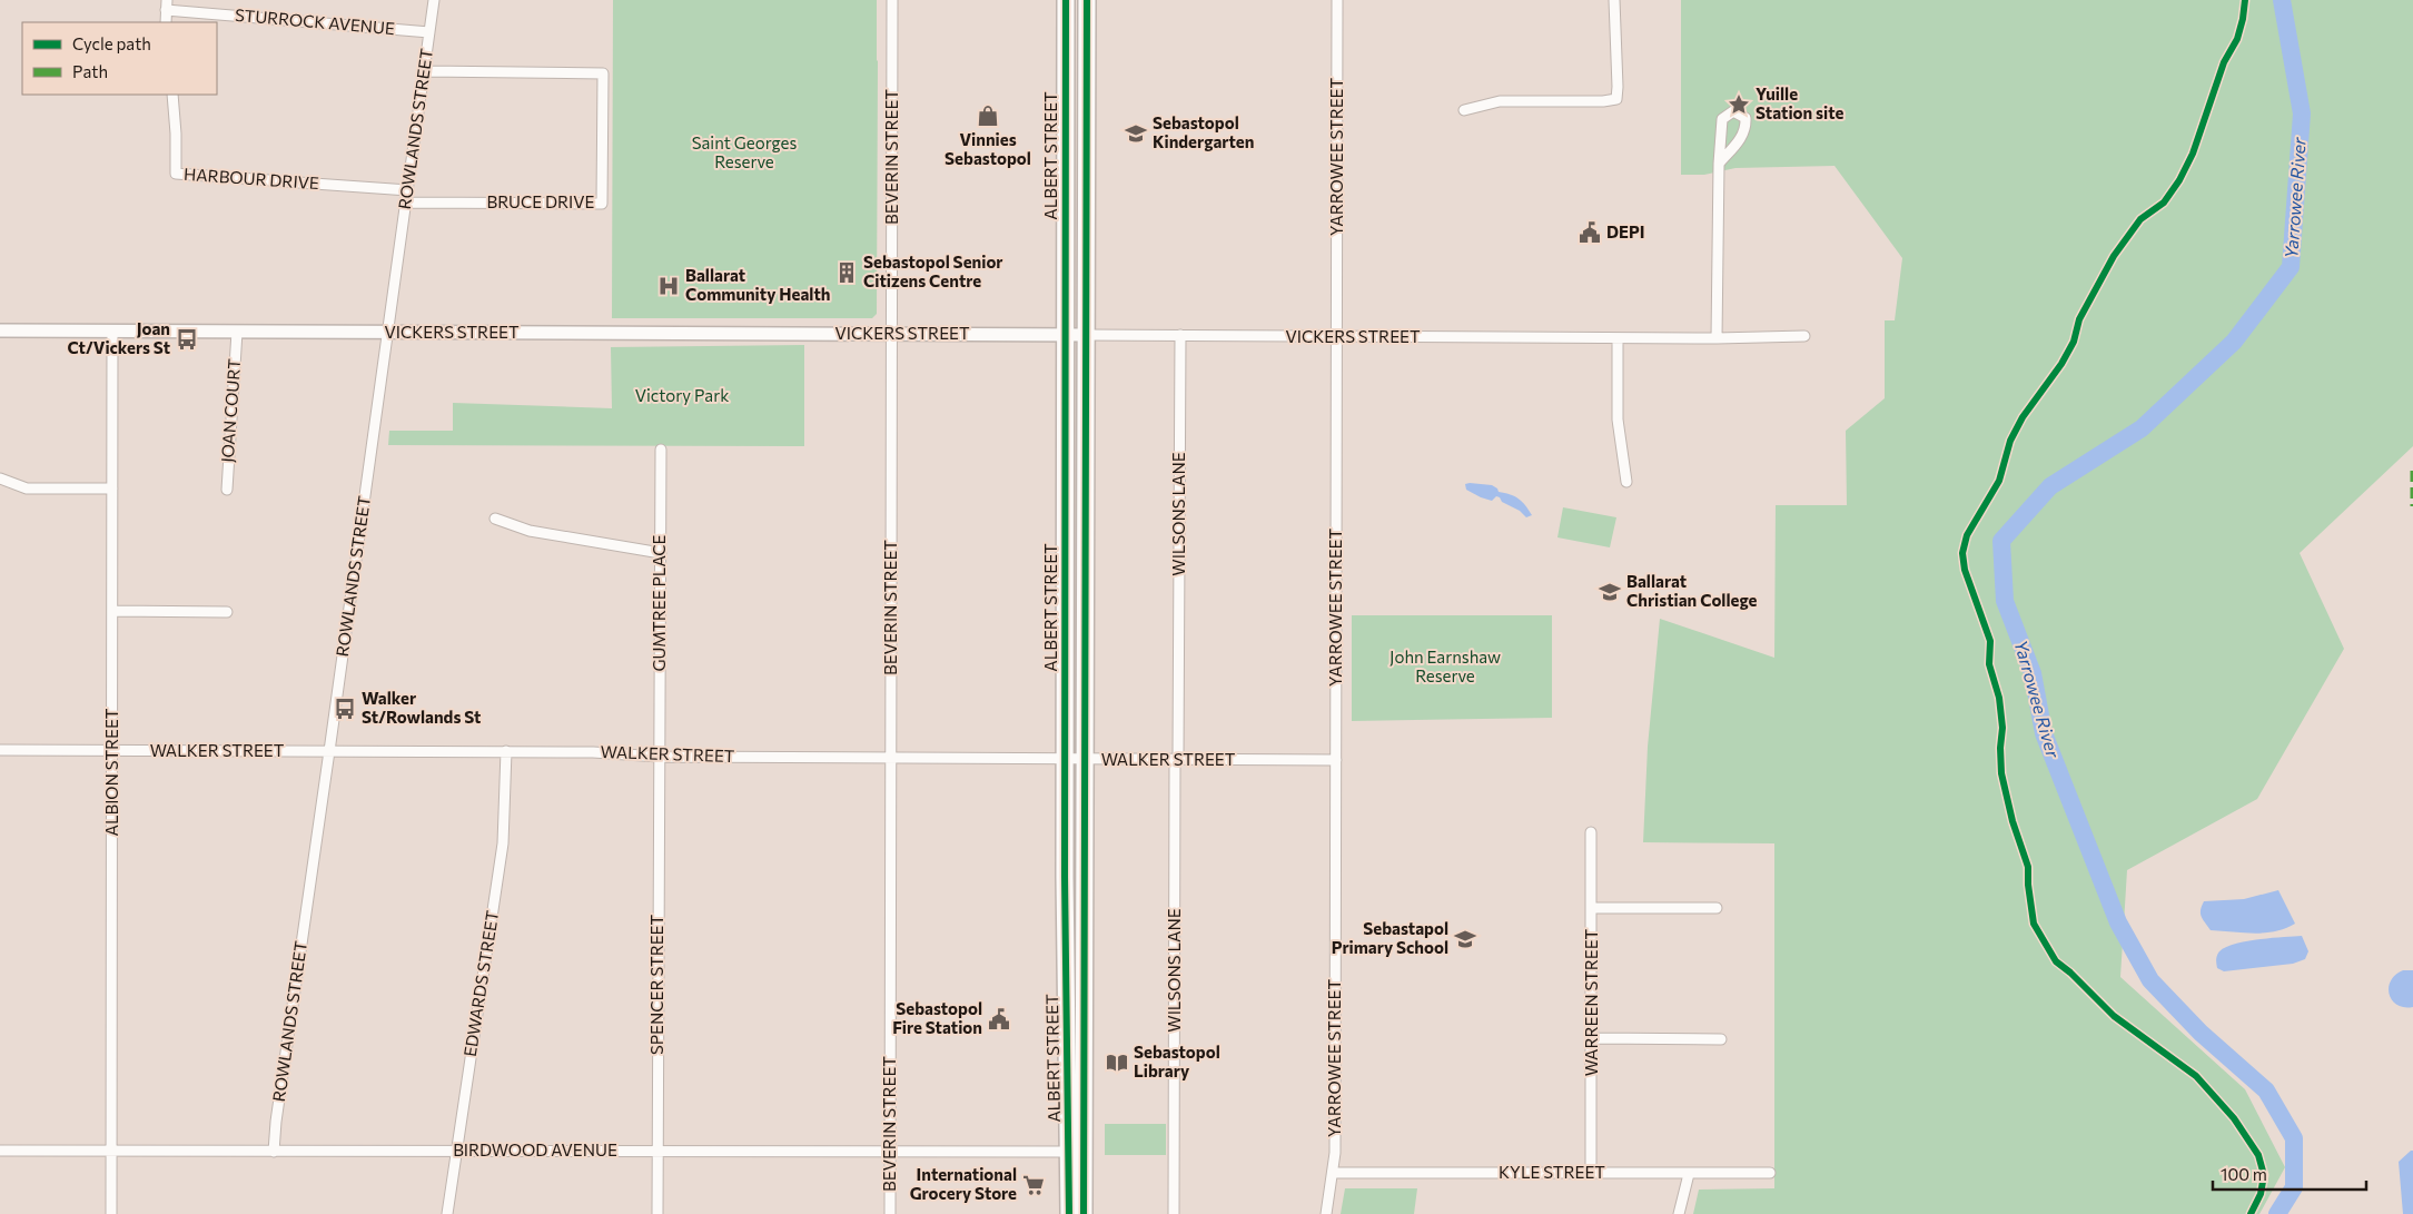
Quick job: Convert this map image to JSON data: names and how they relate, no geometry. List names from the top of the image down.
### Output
{
  "streets": {
    "highway": ["ALBERT STREET"],
    "street": [
      "STURROCK AVENUE",
      "ROWLANDS STREET",
      "BEVERIN STREET",
      "YARROWEE STREET",
      "HARBOUR DRIVE",
      "BRUCE DRIVE",
      "VICKERS STREET",
      "JOAN COURT",
      "WILSONS LANE",
      "GUMTREE PLACE",
      "WALKER STREET",
      "ALBION STREET",
      "EDWARDS STREET",
      "SPENCER STREET",
      "WARREEN STREET",
      "BIRDWOOD AVENUE",
      "KYLE STREET"
    ]
  },
  "crossings": [
    ["STURROCK AVENUE", "ROWLANDS STREET"],
    ["ROWLANDS STREET", "HARBOUR DRIVE"],
    ["ROWLANDS STREET", "BRUCE DRIVE"],
    ["ROWLANDS STREET", "VICKERS STREET"],
    ["ROWLANDS STREET", "WALKER STREET"],
    ["ROWLANDS STREET", "BIRDWOOD AVENUE"],
    ["ALBERT STREET", "VICKERS STREET"],
    ["ALBERT STREET", "WALKER STREET"],
    ["ALBERT STREET", "BIRDWOOD AVENUE"],
    ["BEVERIN STREET", "VICKERS STREET"],
    ["BEVERIN STREET", "WALKER STREET"],
    ["BEVERIN STREET", "BIRDWOOD AVENUE"],
    ["YARROWEE STREET", "VICKERS STREET"],
    ["YARROWEE STREET", "WALKER STREET"],
    ["YARROWEE STREET", "KYLE STREET"],
    ["VICKERS STREET", "JOAN COURT"],
    ["VICKERS STREET", "WILSONS LANE"],
    ["VICKERS STREET", "ALBION STREET"],
    ["WILSONS LANE", "WALKER STREET"],
    ["GUMTREE PLACE", "WALKER STREET"],
    ["GUMTREE PLACE", "SPENCER STREET"],
    ["WALKER STREET", "ALBION STREET"],
    ["WALKER STREET", "EDWARDS STREET"],
    ["WALKER STREET", "SPENCER STREET"],
    ["ALBION STREET", "BIRDWOOD AVENUE"],
    ["EDWARDS STREET", "BIRDWOOD AVENUE"],
    ["SPENCER STREET", "BIRDWOOD AVENUE"],
    ["WARREEN STREET", "KYLE STREET"]
  ],
  "water": ["Yarrowee River"],
  "parks": ["Saint Georges Reserve", "Victory Park", "John Earnshaw Reserve"],
  "places": {
    "place": ["Yuille Station site"],
    "shop": ["Vinnies Sebastopol"],
    "school or university": ["Sebastopol Kindergarten", "Ballarat Christian College", "Sebastapol Primary School"],
    "public building": ["DEPI", "Sebastopol Fire Station"],
    "building": ["Sebastopol Senior Citizens Centre"],
    "hospital": ["Ballarat Community Health"],
    "bus stop": ["Joan Ct/Vickers St", "Walker St/Rowlands St"],
    "library": ["Sebastopol Library"],
    "supermarket": ["International Grocery Store"]
  },
  "legend": ["Cycle path", "Path"],
  "scale_bar": "100 m"
}
